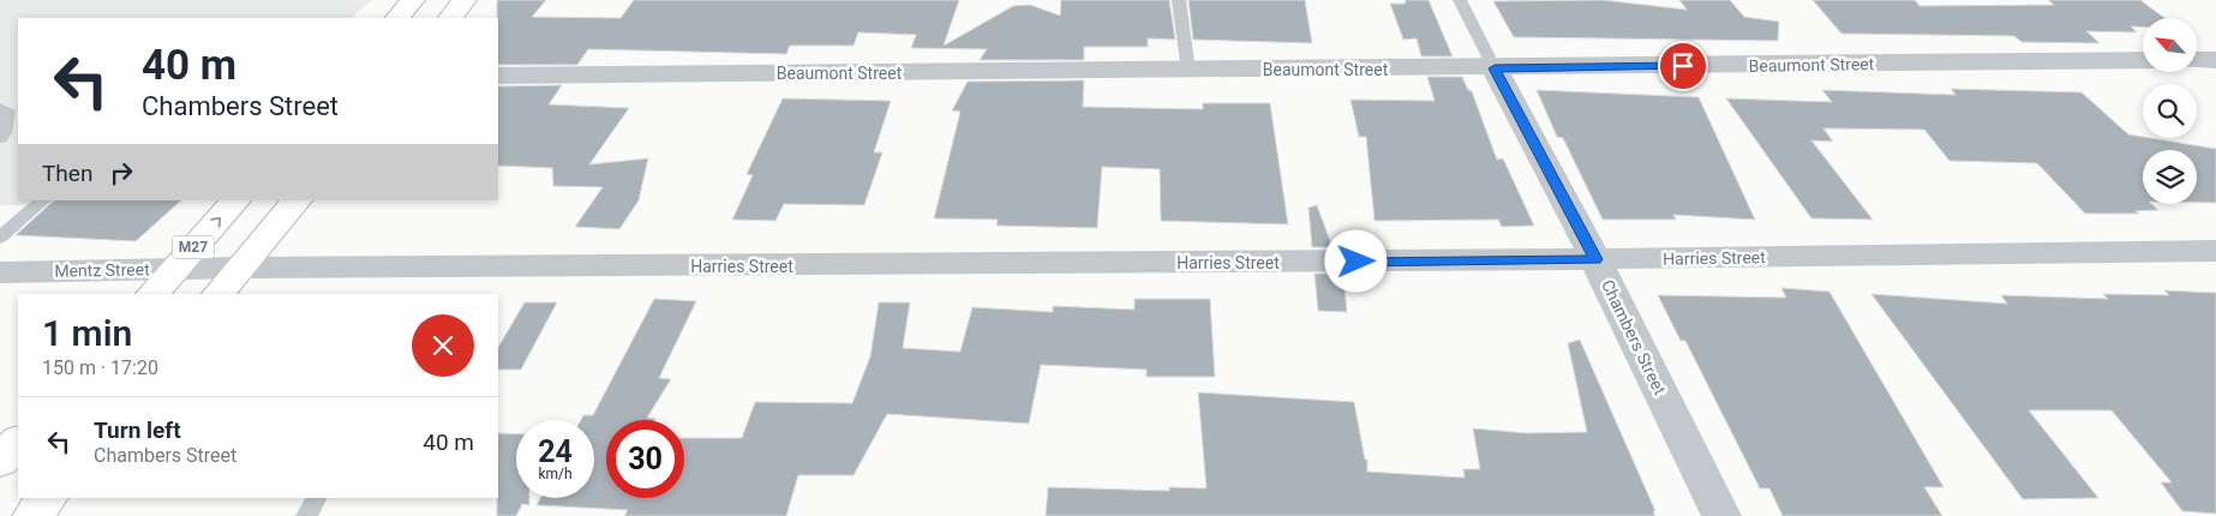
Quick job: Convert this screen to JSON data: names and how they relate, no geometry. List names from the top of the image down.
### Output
{
  "streets": {
    "main road": ["M27"],
    "street": [
      "Beaumont Street",
      "Harries Street",
      "Mentz Street",
      "Chambers Street"
    ]
  },
  "crossings": [
    ["Beaumont Street", "Chambers Street"],
    ["M27", "Mentz Street"],
    ["Harries Street", "Mentz Street"],
    ["Harries Street", "Chambers Street"]
  ],
  "north": "top left",
  "page": {
    "turn": ["40 m", "Chambers Street"],
    "then": "Then",
    "heading": ["1 min", "150 m · 17:20"],
    "list": [
      {
        "name": "Turn left",
        "note": "Chambers Street",
        "value": "40 m"
      }
    ],
    "speed": "24 km/h",
    "limit": "30"
  }
}
